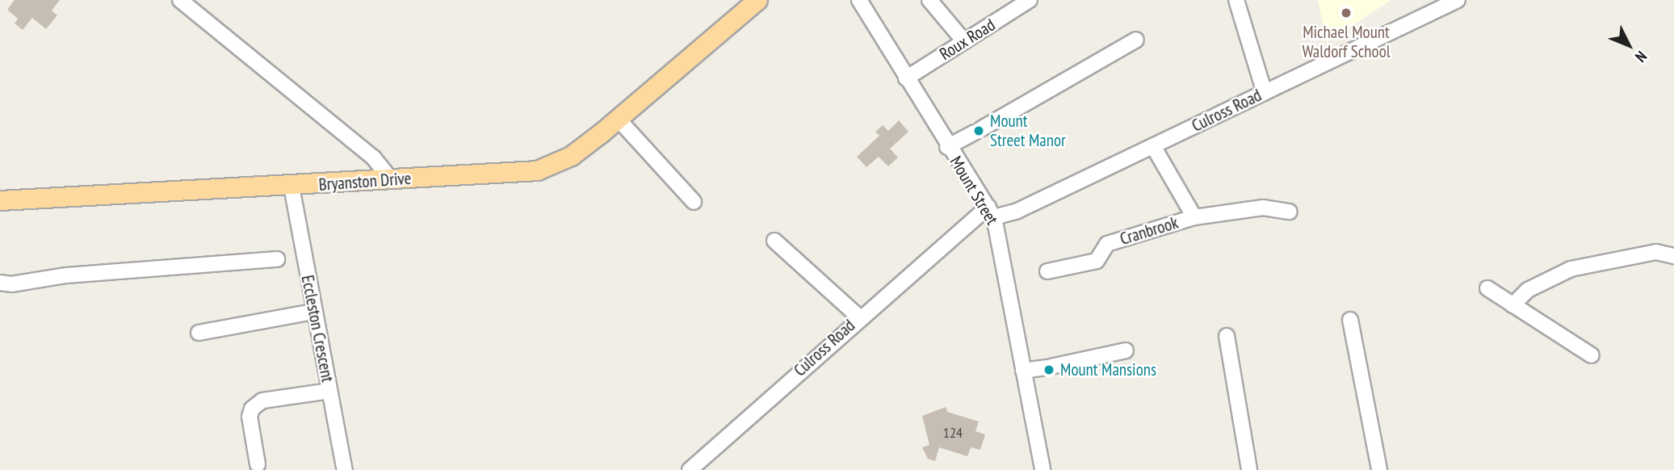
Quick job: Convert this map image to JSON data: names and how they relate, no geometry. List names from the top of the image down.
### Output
{
  "streets": {
    "main road": ["Bryanston Drive"],
    "street": [
      "Roux Road",
      "Culross Road",
      "Mount Street",
      "Cranbrook",
      "Eccleston Crescent"
    ]
  },
  "crossings": [
    ["Roux Road", "Mount Street"],
    ["Culross Road", "Mount Street"],
    ["Culross Road", "Cranbrook"],
    ["Bryanston Drive", "Eccleston Crescent"]
  ],
  "places": ["Michael Mount Waldorf School", "Mount Street Manor", "Mount Mansions"],
  "house_numbers": ["124"],
  "north": "bottom right"
}
